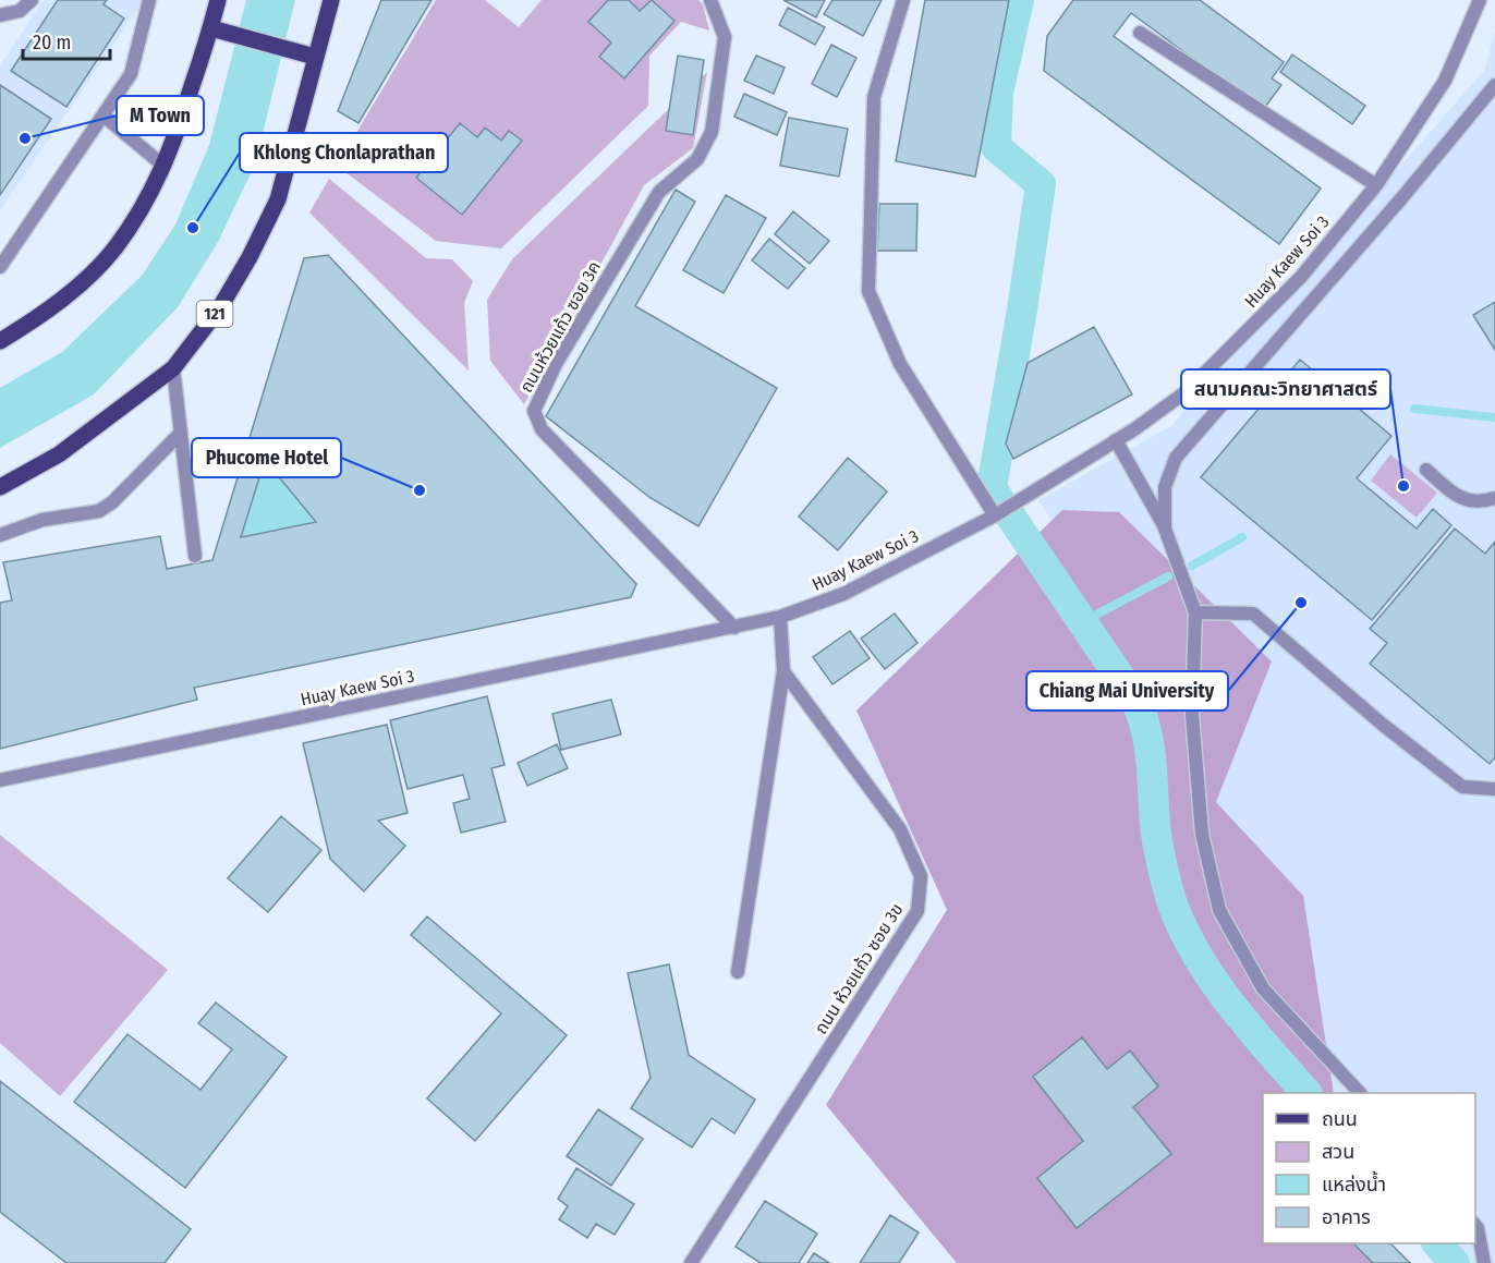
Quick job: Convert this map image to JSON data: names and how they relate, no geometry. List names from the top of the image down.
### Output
{
  "streets": {
    "main road": ["121"],
    "street": ["Huay Kaew Soi 3", "ถนนห้วยแก้ว ซอย 3ค", "ถนน ห้วยแก้ว ซอย 3ข"]
  },
  "crossings": [
    ["Huay Kaew Soi 3", "ถนนห้วยแก้ว ซอย 3ค"]
  ],
  "places": [
    "M Town",
    "Khlong Chonlaprathan",
    "สนามคณะวิทยาศาสตร์",
    "Phucome Hotel",
    "Chiang Mai University"
  ],
  "legend": [
    "ถนน",
    "สวน",
    "แหล่งน้ำ",
    "อาคาร"
  ],
  "scale_bar": "20 m"
}
